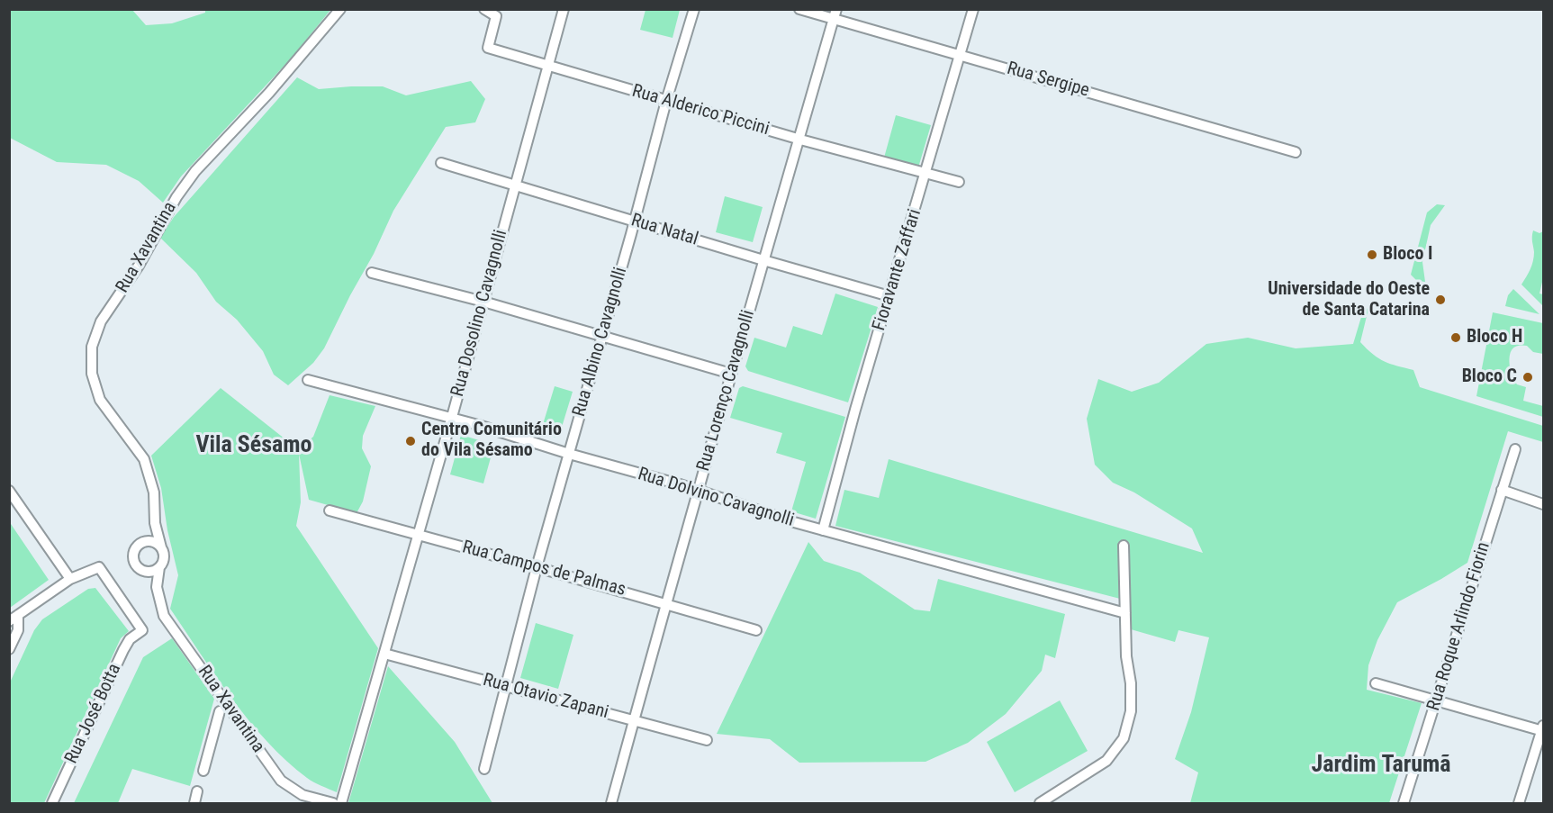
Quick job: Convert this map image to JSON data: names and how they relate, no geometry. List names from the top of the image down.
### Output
{
  "streets": {
    "street": [
      "Rua Sergipe",
      "Rua Alderico Piccini",
      "Rua Natal",
      "Rua Xavantina",
      "Fioravante Zaffari",
      "Rua Dosolino Cavagnolli",
      "Rua Albino Cavagnolli",
      "Rua Lorenço Cavagnolli",
      "Rua Dolvino Cavagnolli",
      "Rua Campos de Palmas",
      "Rua Roque Arlindo Fiorin",
      "Rua Otavio Zapani",
      "Rua José Botta"
    ]
  },
  "crossings": [
    ["Rua Sergipe", "Fioravante Zaffari"],
    ["Rua Sergipe", "Rua Lorenço Cavagnolli"],
    ["Rua Alderico Piccini", "Fioravante Zaffari"],
    ["Rua Alderico Piccini", "Rua Dosolino Cavagnolli"],
    ["Rua Alderico Piccini", "Rua Albino Cavagnolli"],
    ["Rua Alderico Piccini", "Rua Lorenço Cavagnolli"],
    ["Rua Natal", "Fioravante Zaffari"],
    ["Rua Natal", "Rua Dosolino Cavagnolli"],
    ["Rua Natal", "Rua Albino Cavagnolli"],
    ["Rua Natal", "Rua Lorenço Cavagnolli"],
    ["Fioravante Zaffari", "Rua Dolvino Cavagnolli"],
    ["Rua Dosolino Cavagnolli", "Rua Dolvino Cavagnolli"],
    ["Rua Dosolino Cavagnolli", "Rua Campos de Palmas"],
    ["Rua Dosolino Cavagnolli", "Rua Otavio Zapani"],
    ["Rua Albino Cavagnolli", "Rua Dolvino Cavagnolli"],
    ["Rua Albino Cavagnolli", "Rua Campos de Palmas"],
    ["Rua Albino Cavagnolli", "Rua Otavio Zapani"],
    ["Rua Lorenço Cavagnolli", "Rua Dolvino Cavagnolli"],
    ["Rua Lorenço Cavagnolli", "Rua Campos de Palmas"],
    ["Rua Lorenço Cavagnolli", "Rua Otavio Zapani"]
  ],
  "districts": ["Vila Sésamo", "Jardim Tarumã"],
  "places": [
    "Bloco I",
    "Universidade do Oeste de Santa Catarina",
    "Bloco H",
    "Bloco C",
    "Centro Comunitário do Vila Sésamo"
  ]
}
